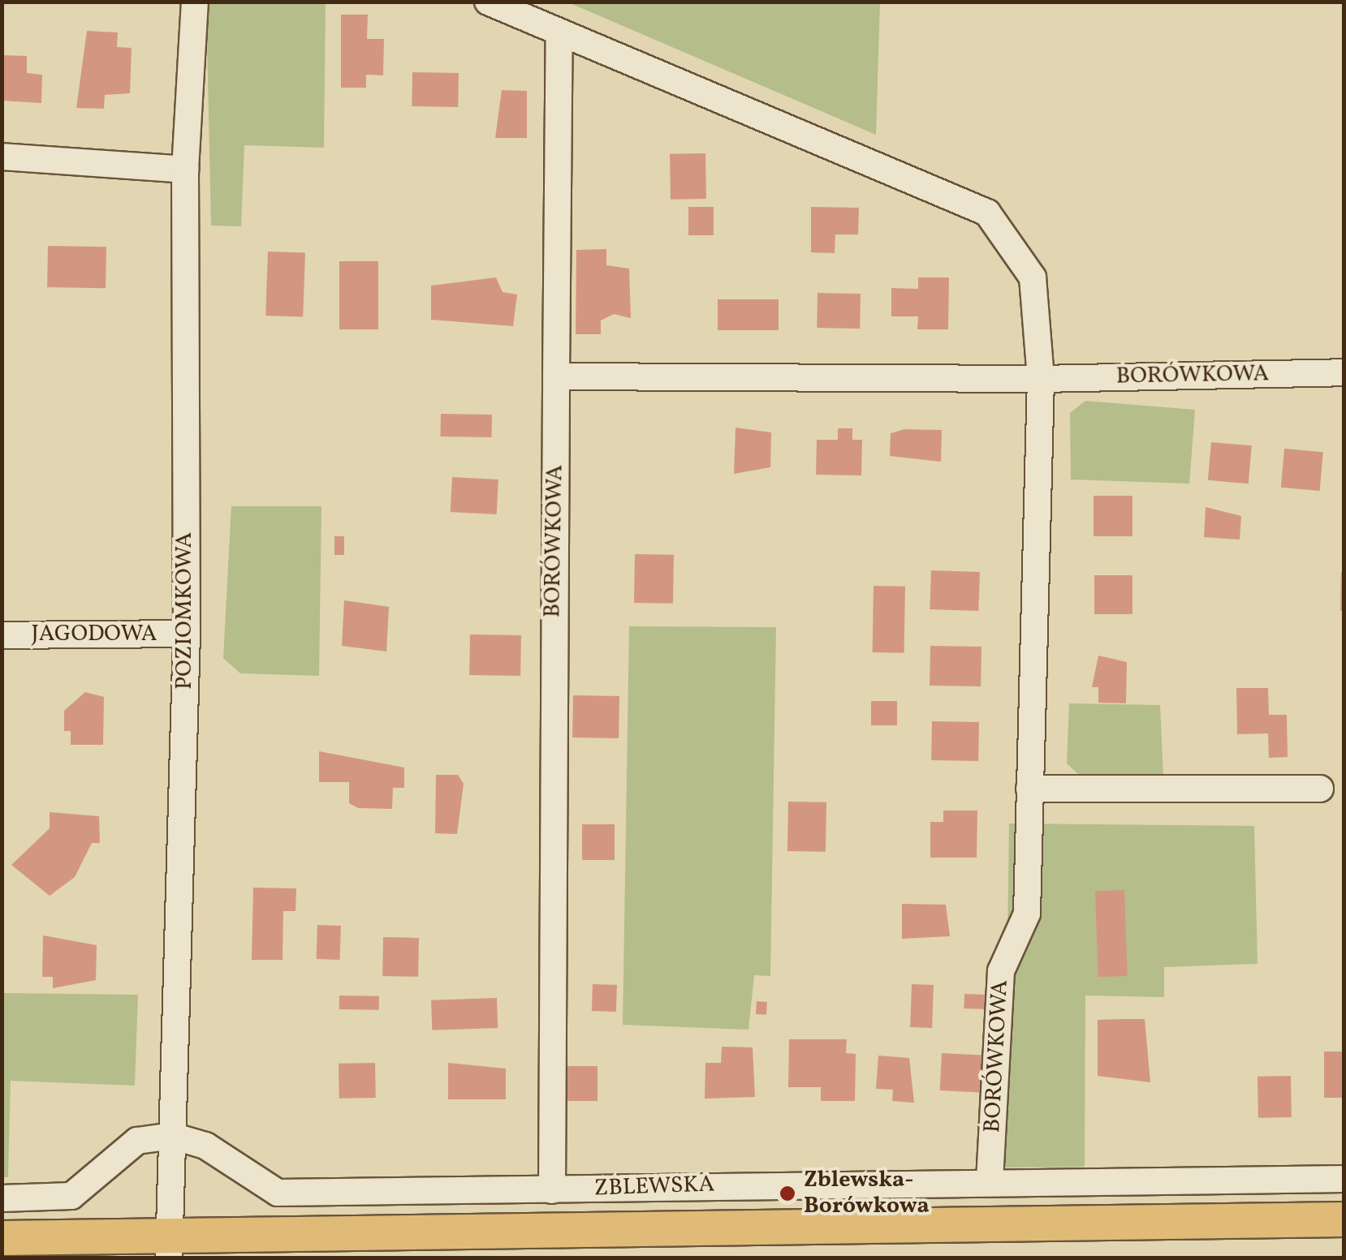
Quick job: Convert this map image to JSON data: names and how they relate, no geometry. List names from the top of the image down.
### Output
{
  "streets": {
    "main road": ["ZBLEWSKA"],
    "street": ["BORÓWKOWA", "POZIOMKOWA", "JAGODOWA"]
  },
  "crossings": [
    ["BORÓWKOWA", "ZBLEWSKA"],
    ["POZIOMKOWA", "JAGODOWA"],
    ["POZIOMKOWA", "ZBLEWSKA"]
  ],
  "places": ["Zblewska- Borówkowa"]
}
